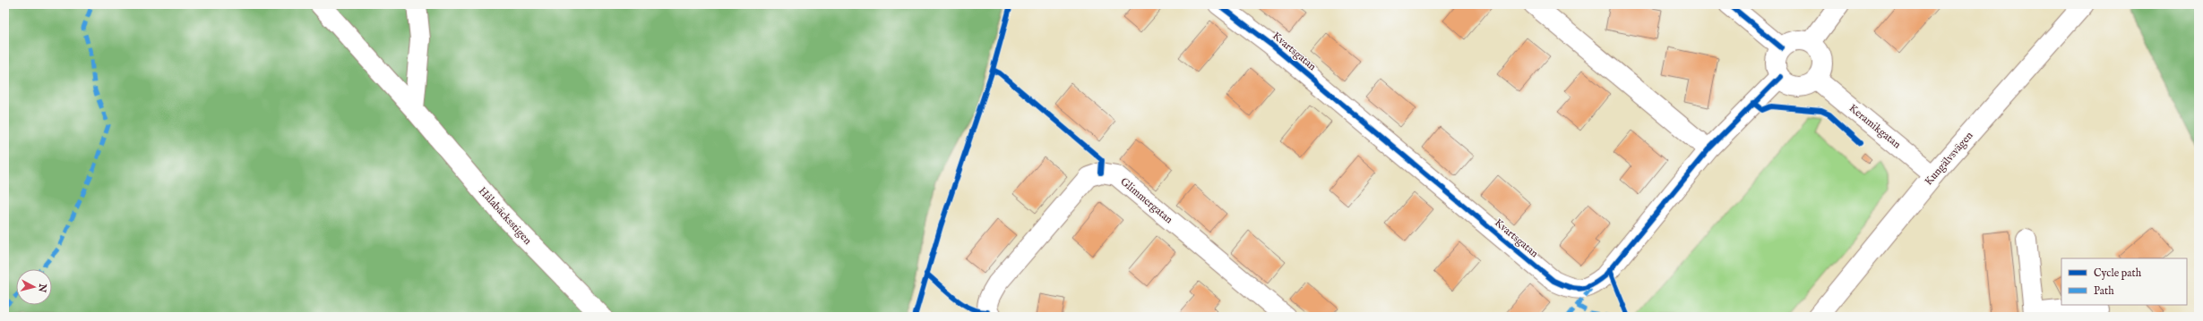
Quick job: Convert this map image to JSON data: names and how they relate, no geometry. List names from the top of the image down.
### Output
{
  "streets": {
    "street": [
      "Kvartsgatan",
      "Keramikgatan",
      "Kungälvsvägen",
      "Glimmergatan",
      "Hålabäcksstigen"
    ]
  },
  "crossings": [
    ["Kvartsgatan", "Keramikgatan"],
    ["Keramikgatan", "Kungälvsvägen"]
  ],
  "legend": ["Cycle path", "Path"],
  "north": "right"
}
